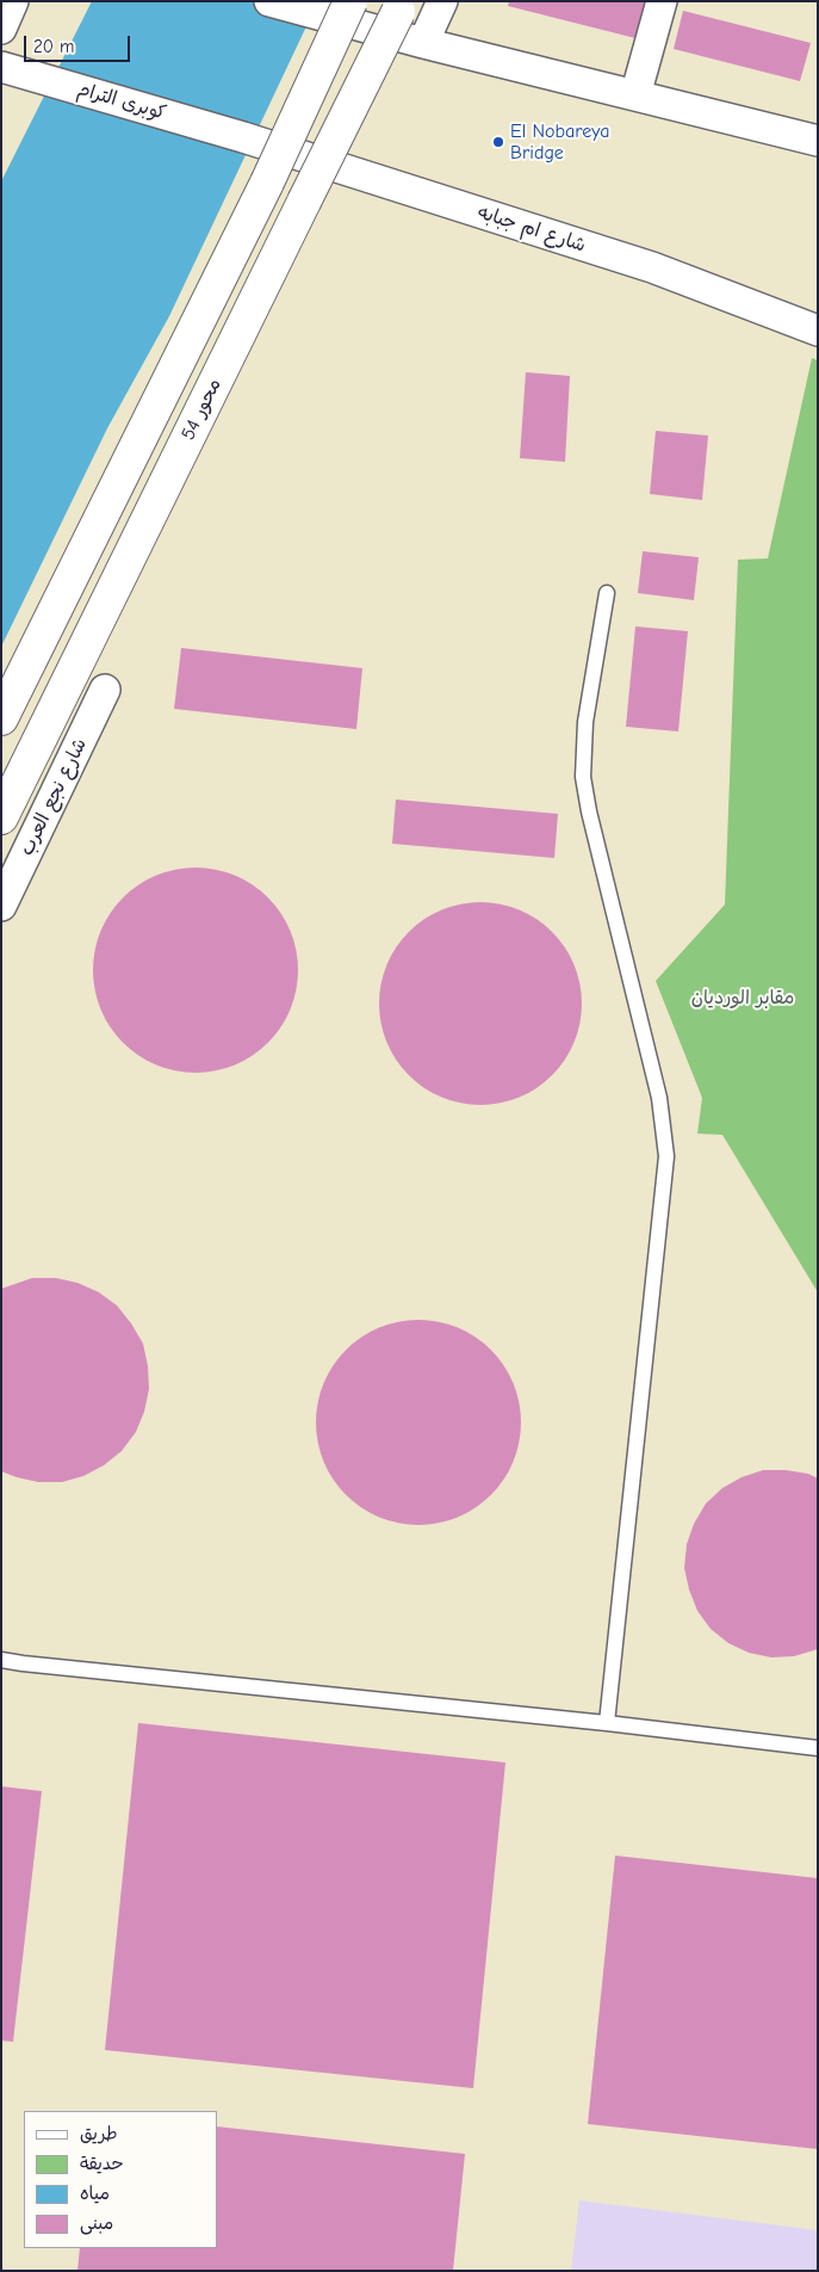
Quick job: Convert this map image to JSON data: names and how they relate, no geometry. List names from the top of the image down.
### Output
{
  "streets": {
    "highway": ["محور 54"],
    "street": ["كوبرى الترام", "شارع ام جبابه", "شارع نجع العرب"]
  },
  "crossings": [
    ["كوبرى الترام", "شارع ام جبابه"]
  ],
  "parks": ["مقابر الورديان"],
  "places": ["El Nobareya Bridge"],
  "legend": [
    "طريق",
    "حديقة",
    "مياه",
    "مبنى"
  ],
  "scale_bar": "20 m"
}
